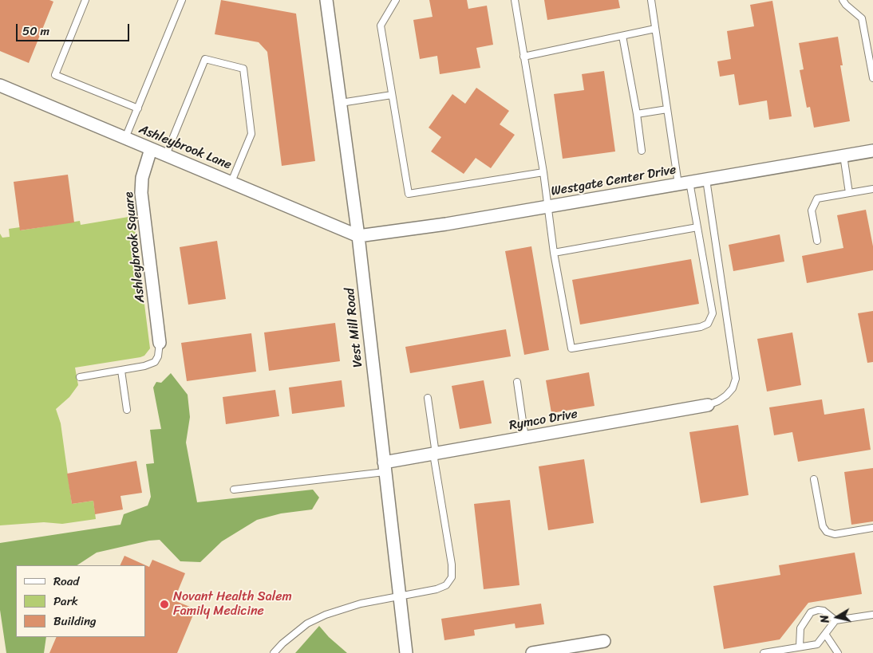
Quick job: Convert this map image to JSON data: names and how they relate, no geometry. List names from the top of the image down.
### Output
{
  "streets": {
    "street": [
      "Ashleybrook Lane",
      "Westgate Center Drive",
      "Ashleybrook Square",
      "Vest Mill Road",
      "Rymco Drive"
    ]
  },
  "crossings": [
    ["Ashleybrook Lane", "Westgate Center Drive"],
    ["Ashleybrook Lane", "Ashleybrook Square"],
    ["Ashleybrook Lane", "Vest Mill Road"],
    ["Westgate Center Drive", "Vest Mill Road"],
    ["Vest Mill Road", "Rymco Drive"]
  ],
  "places": ["Novant Health Salem Family Medicine"],
  "legend": ["Road", "Park", "Building"],
  "scale_bar": "50 m",
  "north": "left"
}
